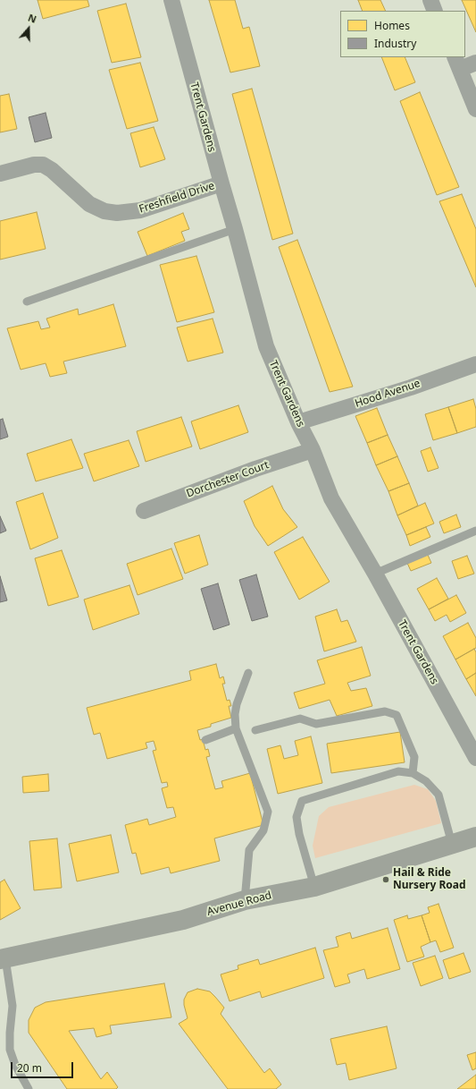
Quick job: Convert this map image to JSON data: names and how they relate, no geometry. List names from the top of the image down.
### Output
{
  "streets": {
    "street": [
      "Trent Gardens",
      "Freshfield Drive",
      "Hood Avenue",
      "Dorchester Court",
      "Avenue Road"
    ]
  },
  "crossings": [
    ["Trent Gardens", "Freshfield Drive"],
    ["Trent Gardens", "Hood Avenue"],
    ["Trent Gardens", "Dorchester Court"]
  ],
  "places": ["Hail & Ride Nursery Road"],
  "legend": ["Homes", "Industry"],
  "scale_bar": "20 m",
  "north": "top"
}
